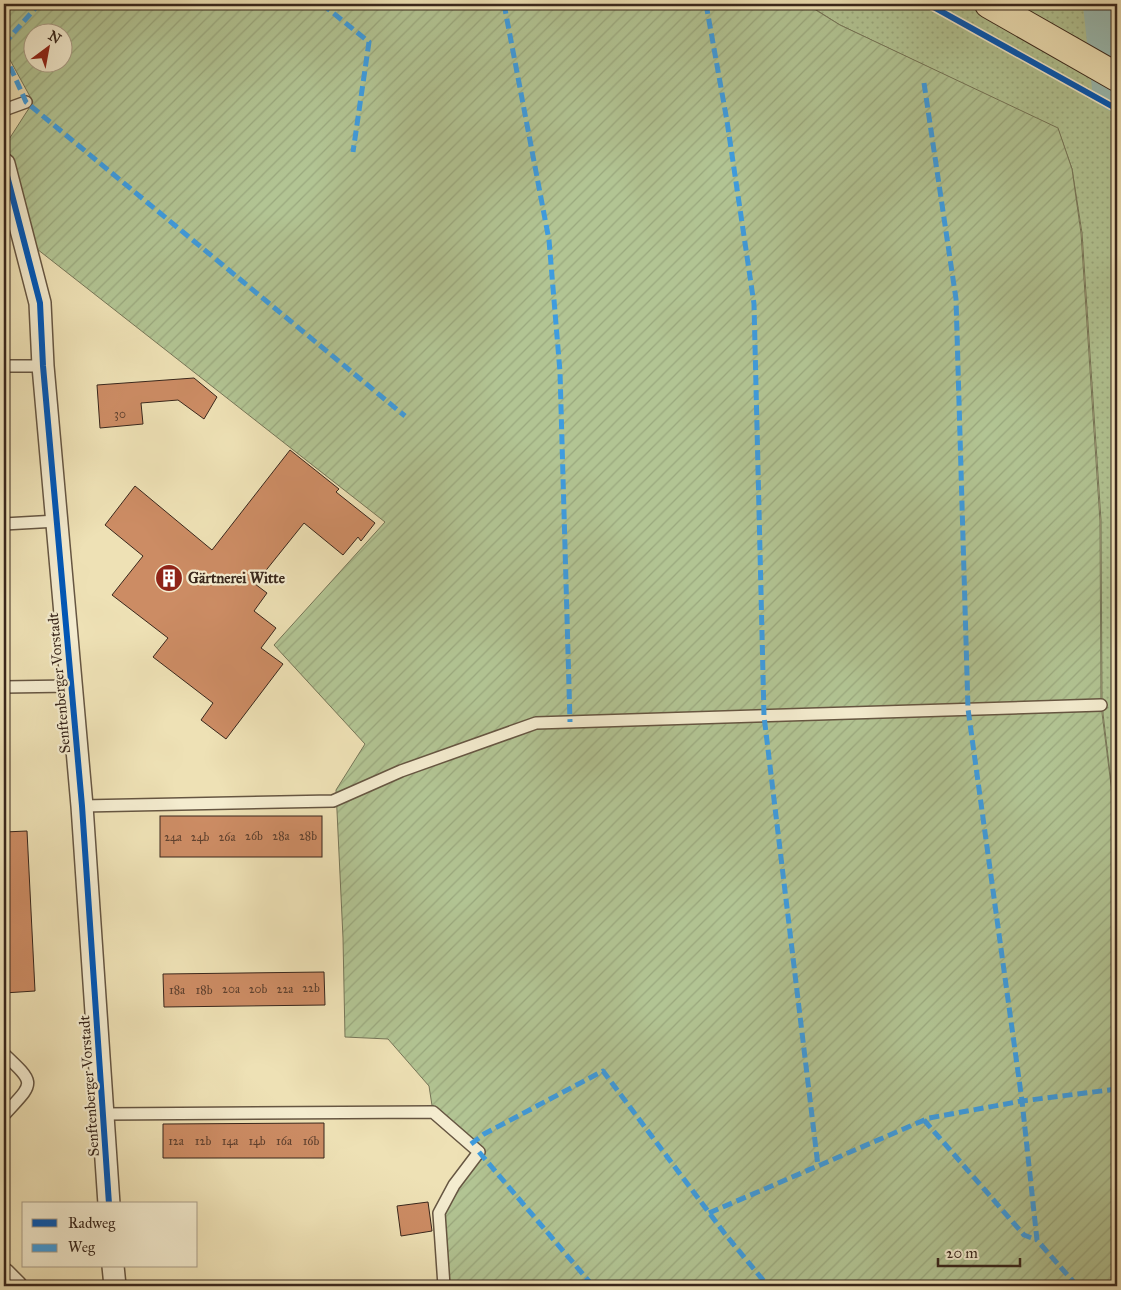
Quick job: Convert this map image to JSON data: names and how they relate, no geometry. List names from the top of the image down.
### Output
{
  "streets": {
    "street": ["Senftenberger Vorstadt"]
  },
  "places": {
    "building": ["Gärtnerei Witte"]
  },
  "house_numbers": [
    "30",
    "26b",
    "28a",
    "28b",
    "24a",
    "24b",
    "26a",
    "22b",
    "20a",
    "20b",
    "22a",
    "18a",
    "18b",
    "12a",
    "12b",
    "14a",
    "14b",
    "16a",
    "16b"
  ],
  "legend": ["Radweg", "Weg"],
  "scale_bar": "20 m",
  "north": "top right"
}
